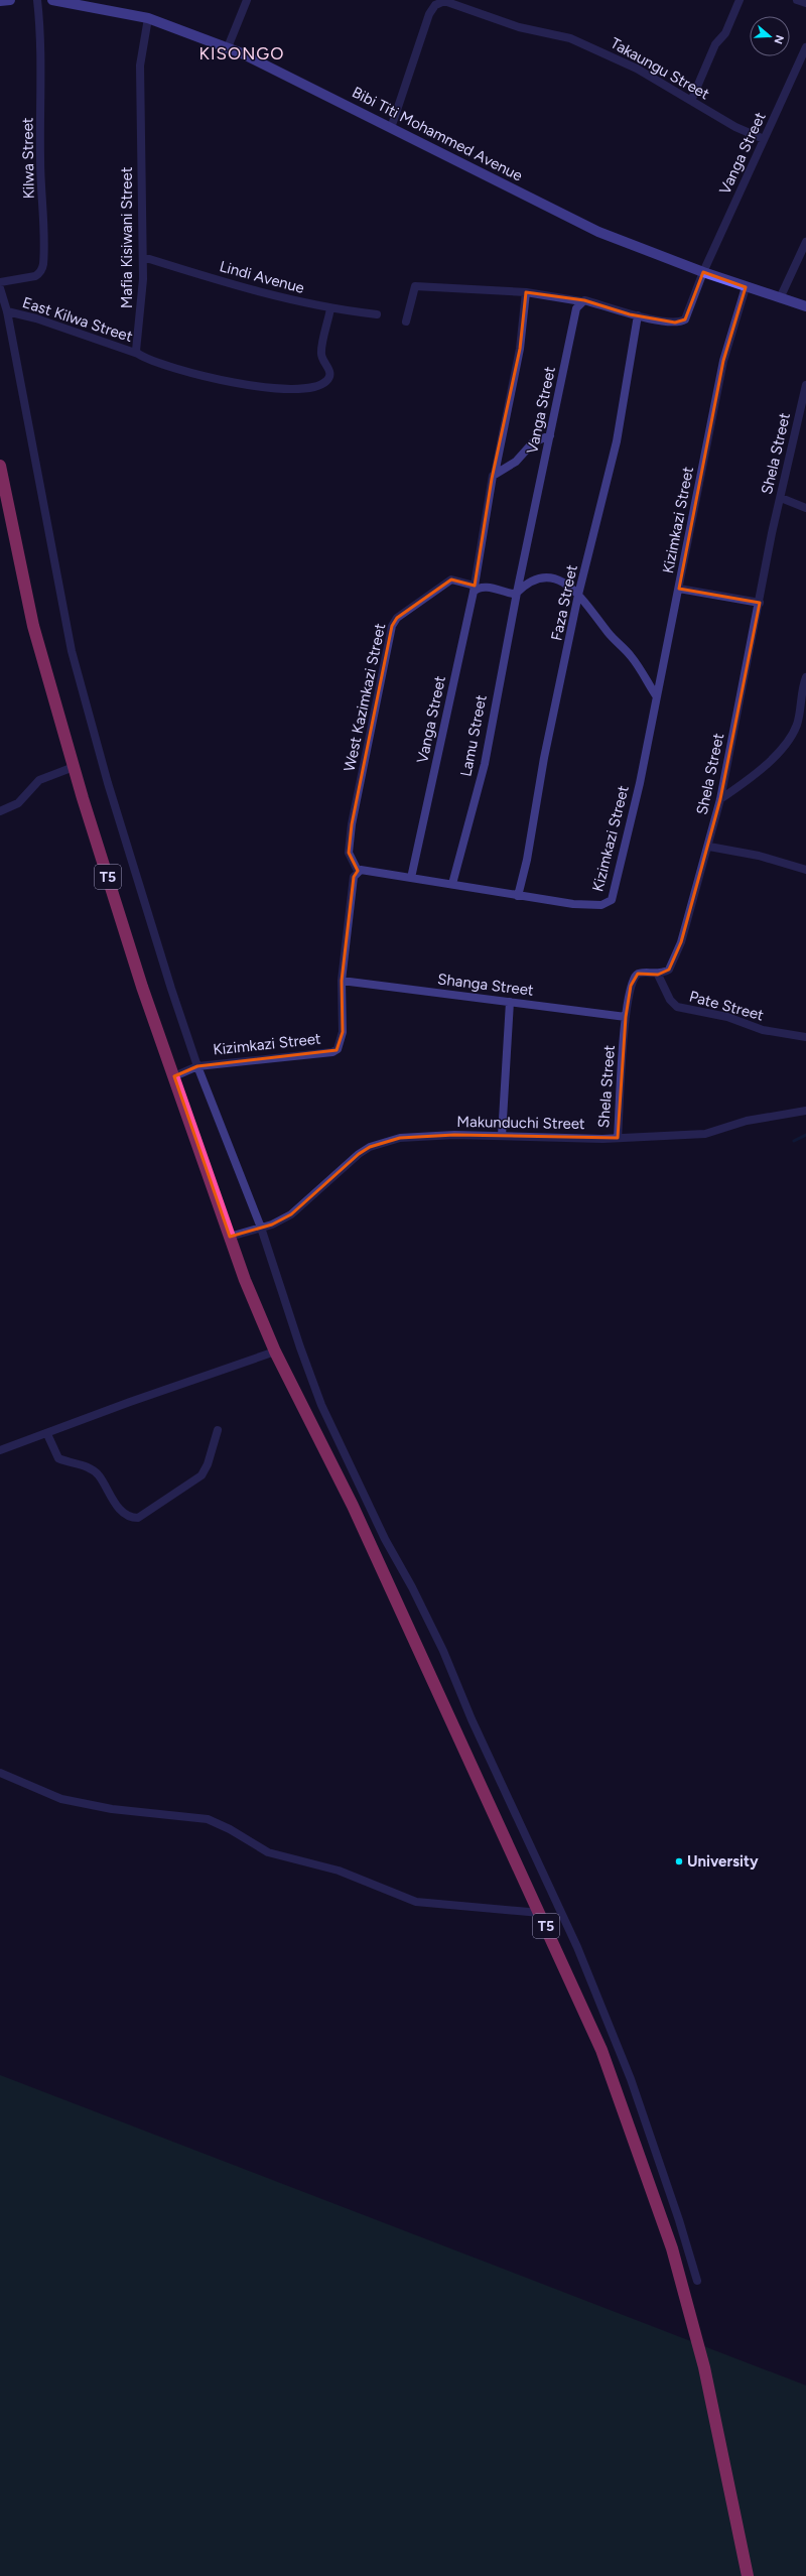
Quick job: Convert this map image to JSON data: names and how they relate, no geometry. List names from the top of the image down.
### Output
{
  "streets": {
    "highway": ["T5"],
    "street": [
      "Takaungu Street",
      "Bibi Titi Mohammed Avenue",
      "Vanga Street",
      "Kilwa Street",
      "Mafia Kisiwani Street",
      "Lindi Avenue",
      "East Kilwa Street",
      "Shela Street",
      "Kizimkazi Street",
      "Faza Street",
      "West Kazimkazi Street",
      "Lamu Street",
      "Shanga Street",
      "Pate Street",
      "Makunduchi Street"
    ]
  },
  "crossings": [
    ["Takaungu Street", "Bibi Titi Mohammed Avenue"],
    ["Takaungu Street", "Vanga Street"],
    ["Bibi Titi Mohammed Avenue", "Vanga Street"],
    ["Bibi Titi Mohammed Avenue", "Mafia Kisiwani Street"],
    ["Bibi Titi Mohammed Avenue", "Kizimkazi Street"],
    ["Vanga Street", "Kizimkazi Street"],
    ["Vanga Street", "Faza Street"],
    ["Vanga Street", "West Kazimkazi Street"],
    ["Vanga Street", "Lamu Street"],
    ["Mafia Kisiwani Street", "Lindi Avenue"],
    ["Mafia Kisiwani Street", "East Kilwa Street"],
    ["Shela Street", "Shanga Street"],
    ["Shela Street", "Pate Street"],
    ["Shela Street", "Makunduchi Street"],
    ["Kizimkazi Street", "Faza Street"],
    ["Kizimkazi Street", "West Kazimkazi Street"],
    ["Kizimkazi Street", "Lamu Street"],
    ["Kizimkazi Street", "T5"],
    ["Kizimkazi Street", "Shanga Street"],
    ["T5", "Makunduchi Street"]
  ],
  "districts": ["KISONGO"],
  "places": ["University"],
  "north": "right"
}
